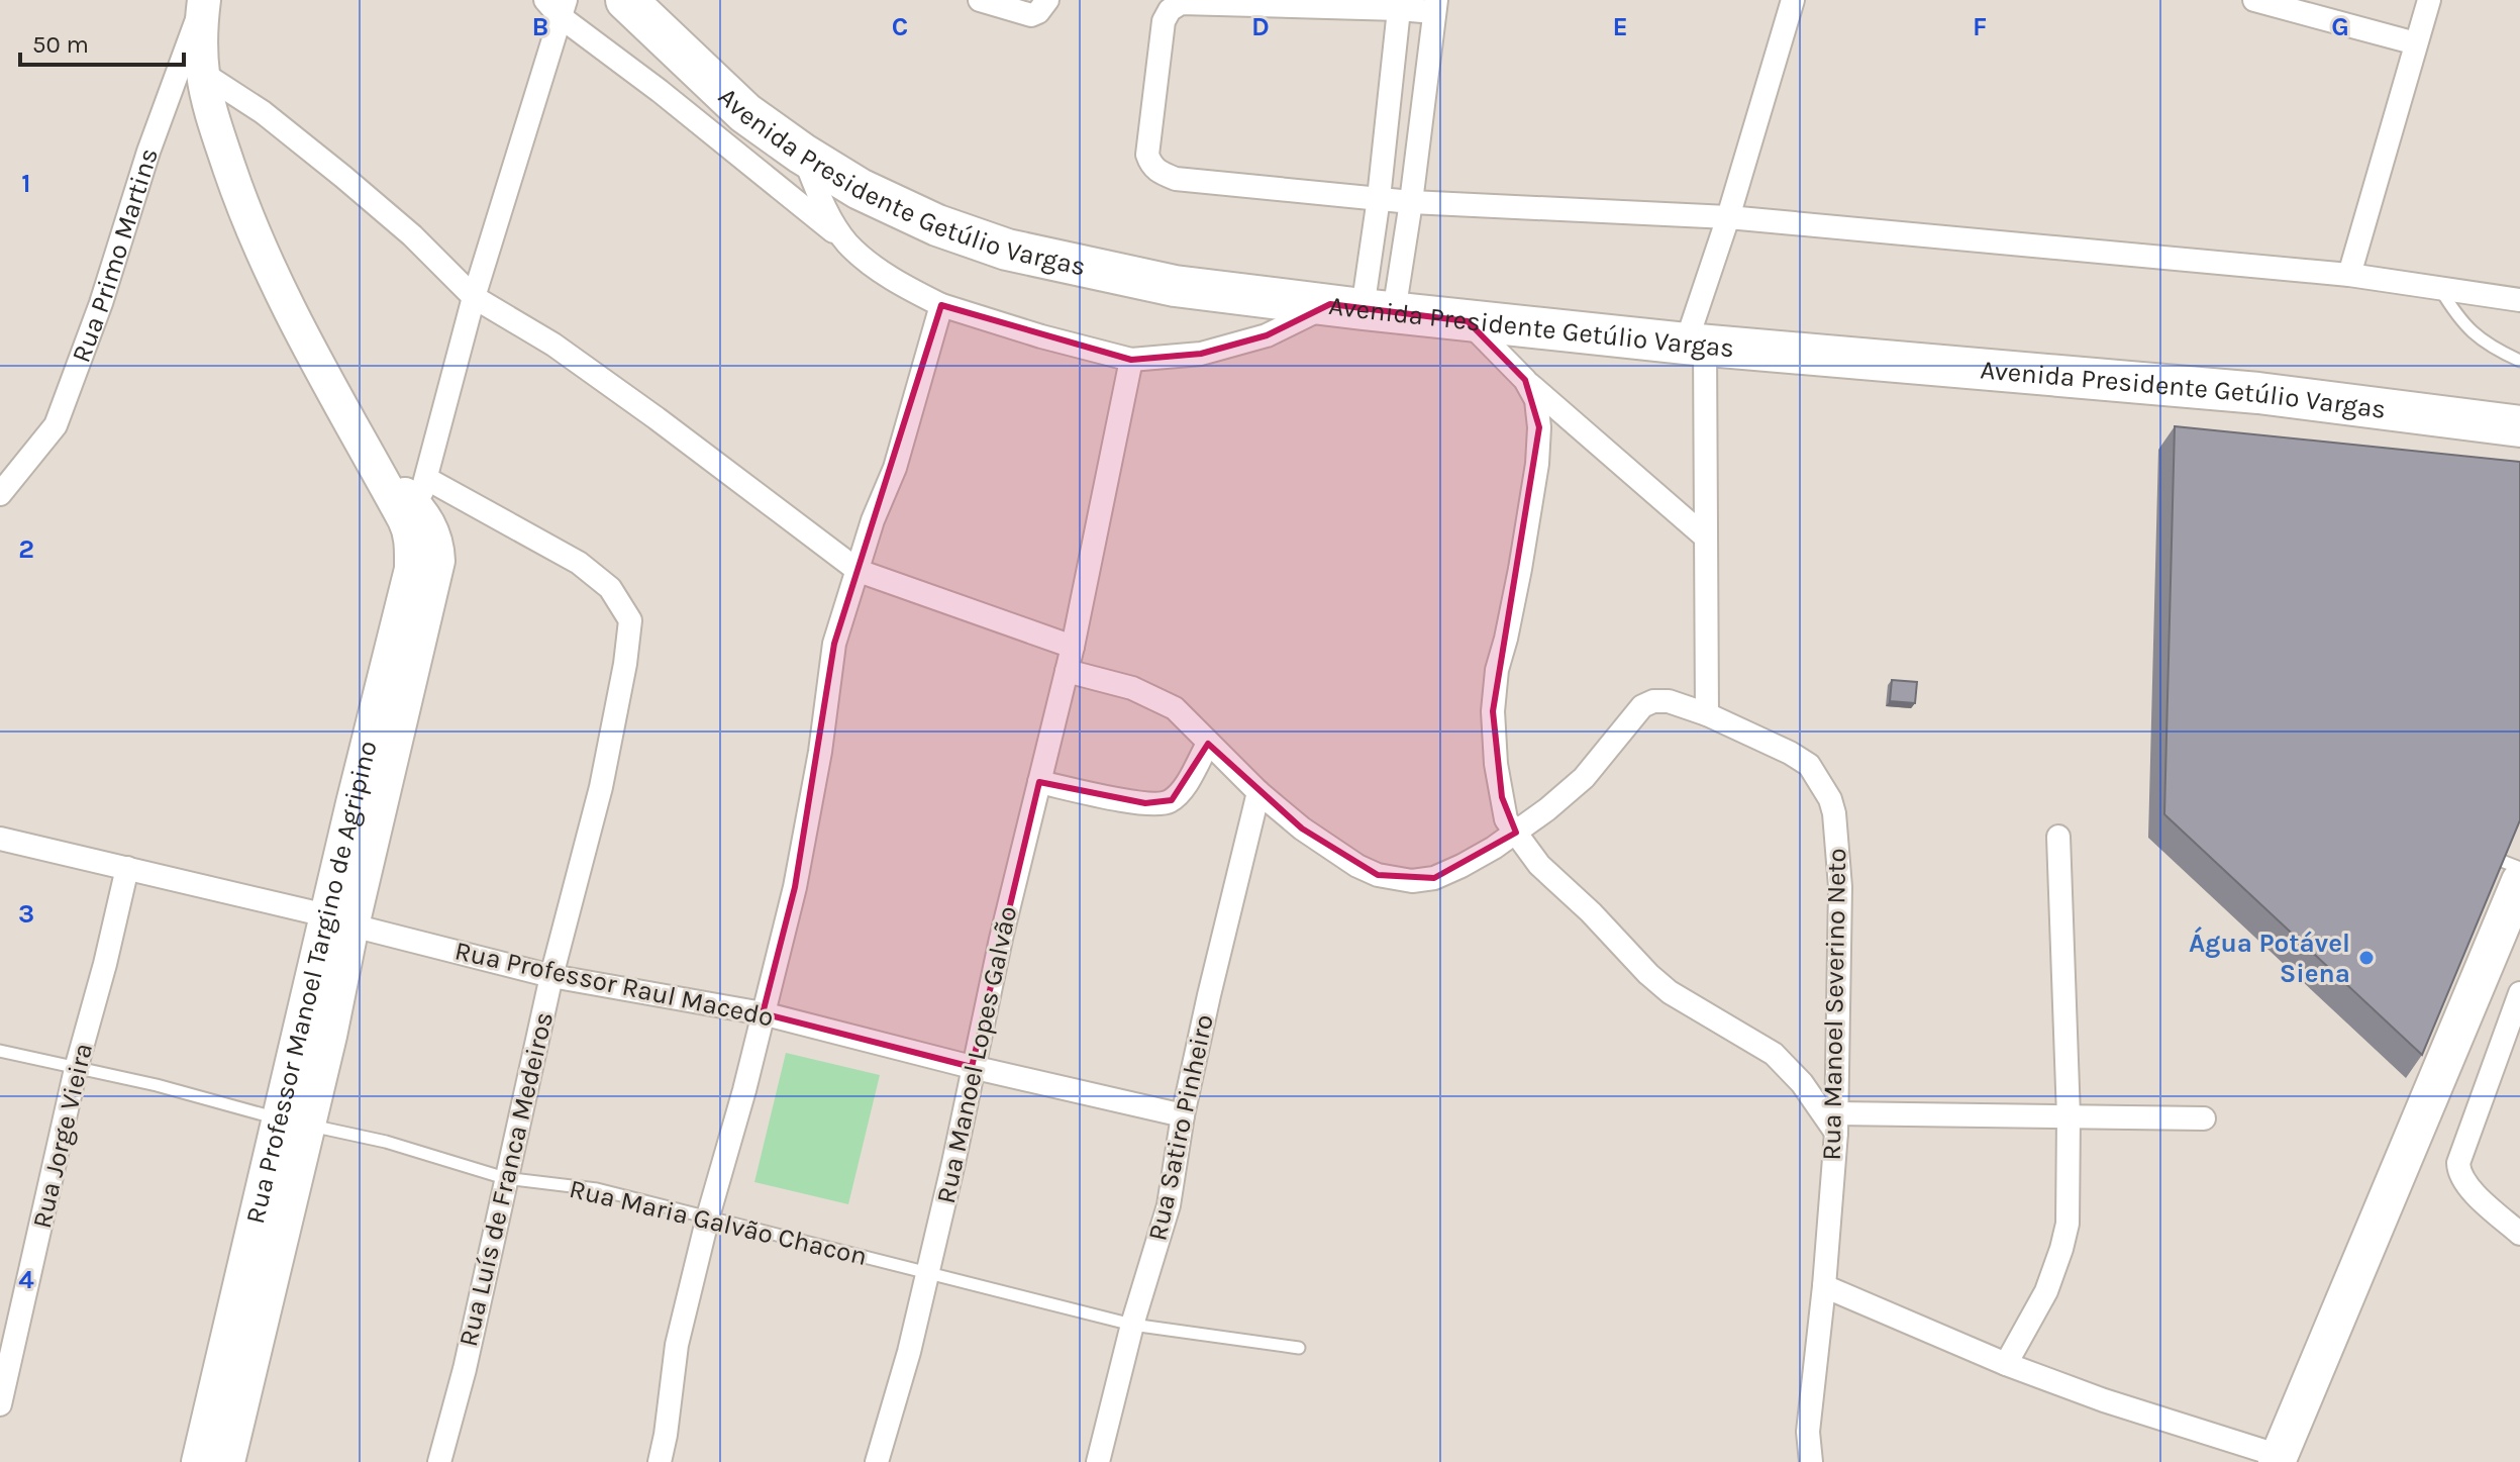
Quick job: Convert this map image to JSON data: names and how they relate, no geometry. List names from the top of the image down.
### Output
{
  "streets": {
    "highway": ["Avenida Presidente Getúlio Vargas"],
    "street": [
      "Rua Primo Martins",
      "Rua Professor Manoel Targino de Agripino",
      "Rua Professor Raul Macedo",
      "Rua Manoel Severino Neto",
      "Rua Manoel Lopes Galvão",
      "Rua Satiro Pinheiro",
      "Rua Jorge Vieira",
      "Rua Luís de Franca Medeiros"
    ],
    "lane": ["Rua Maria Galvão Chacon"]
  },
  "crossings": [
    ["Rua Primo Martins", "Rua Professor Manoel Targino de Agripino"],
    ["Rua Professor Manoel Targino de Agripino", "Rua Professor Raul Macedo"],
    ["Rua Professor Manoel Targino de Agripino", "Rua Luís de Franca Medeiros"],
    ["Rua Professor Manoel Targino de Agripino", "Rua Maria Galvão Chacon"],
    ["Rua Professor Raul Macedo", "Rua Manoel Lopes Galvão"],
    ["Rua Professor Raul Macedo", "Rua Satiro Pinheiro"],
    ["Rua Professor Raul Macedo", "Rua Jorge Vieira"],
    ["Rua Professor Raul Macedo", "Rua Luís de Franca Medeiros"],
    ["Rua Manoel Severino Neto", "Rua Manoel Lopes Galvão"],
    ["Rua Manoel Severino Neto", "Rua Satiro Pinheiro"],
    ["Rua Manoel Lopes Galvão", "Rua Maria Galvão Chacon"],
    ["Rua Satiro Pinheiro", "Rua Maria Galvão Chacon"],
    ["Rua Jorge Vieira", "Rua Maria Galvão Chacon"],
    ["Rua Luís de Franca Medeiros", "Rua Maria Galvão Chacon"]
  ],
  "places": ["Água Potável Siena"],
  "scale_bar": "50 m",
  "grid": {
    "columns": [
      "B",
      "C",
      "D",
      "E",
      "F",
      "G"
    ],
    "rows": [
      "1",
      "2",
      "3",
      "4"
    ]
  }
}
